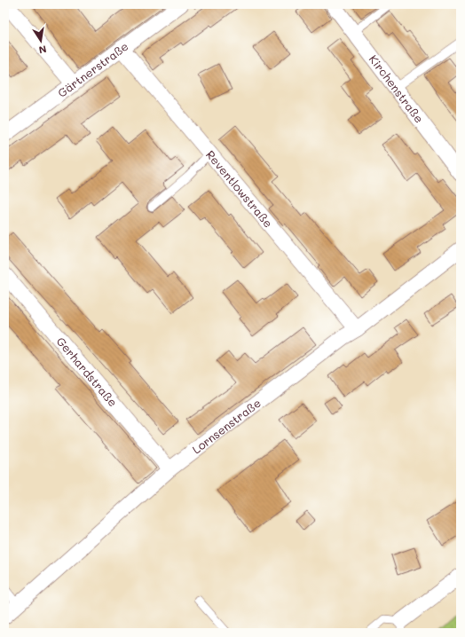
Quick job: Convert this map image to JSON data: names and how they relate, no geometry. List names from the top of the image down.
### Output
{
  "streets": {
    "street": [
      "Gärtnerstraße",
      "Kirchenstraße",
      "Reventlowstraße",
      "Gerhardstraße",
      "Lornsenstraße"
    ]
  },
  "crossings": [
    ["Gärtnerstraße", "Reventlowstraße"],
    ["Reventlowstraße", "Lornsenstraße"],
    ["Gerhardstraße", "Lornsenstraße"]
  ],
  "north": "bottom"
}
